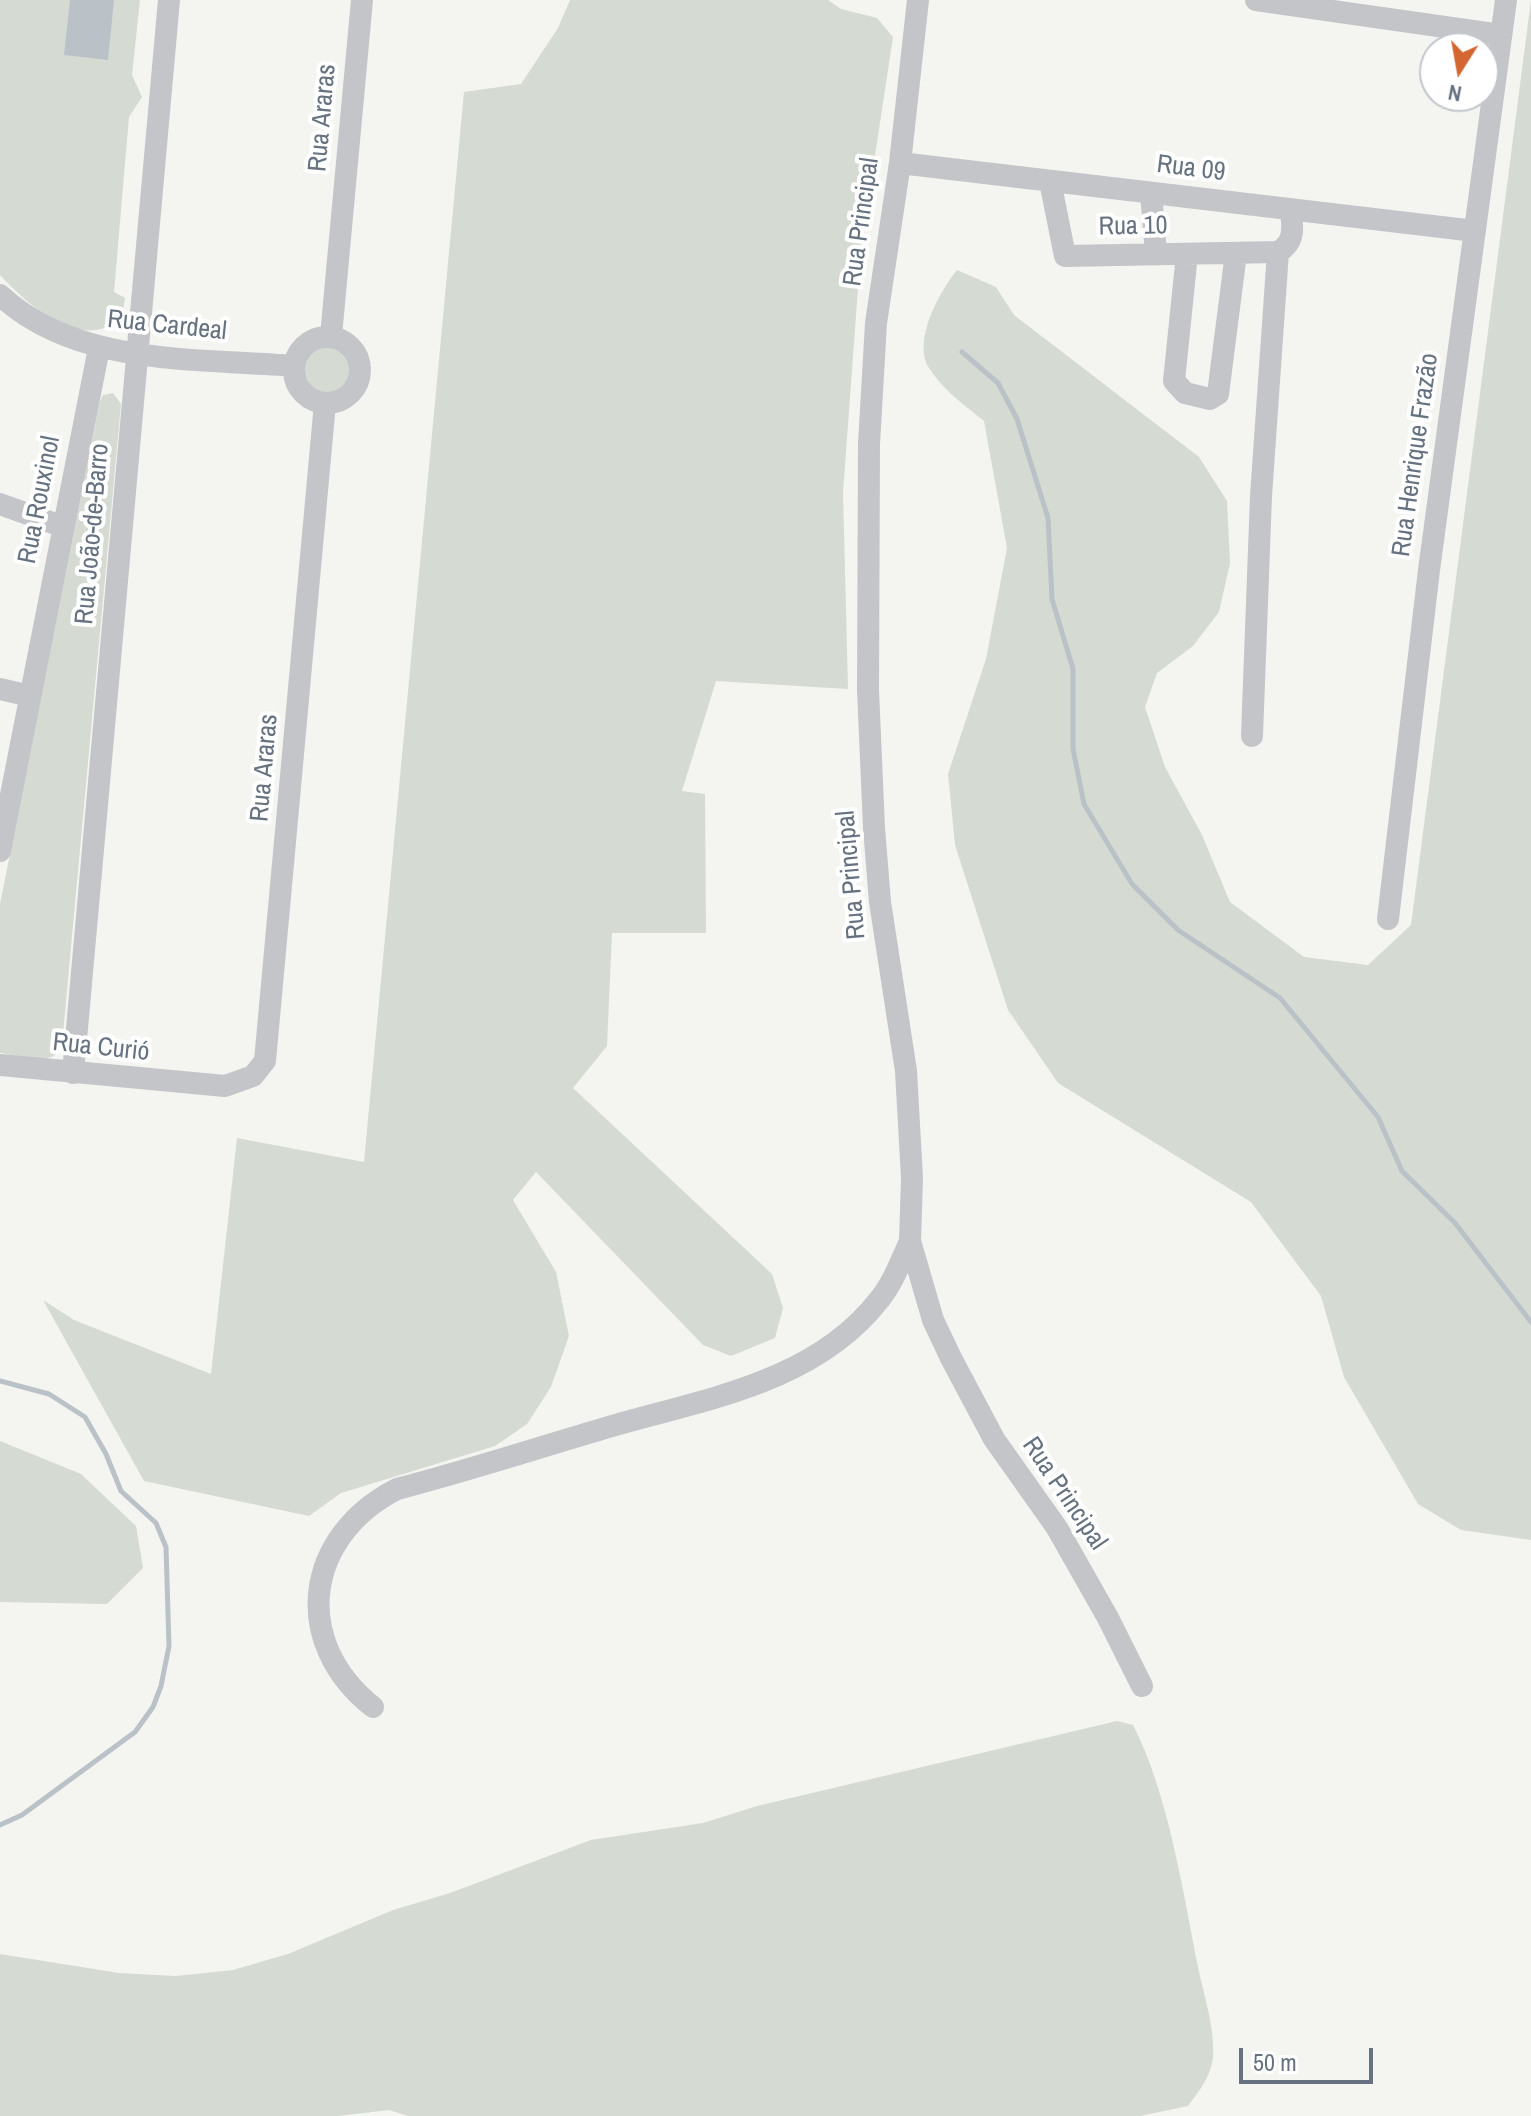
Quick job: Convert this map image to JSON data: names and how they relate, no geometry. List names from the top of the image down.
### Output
{
  "streets": {
    "street": [
      "Rua Araras",
      "Rua 09",
      "Rua Principal",
      "Rua 10",
      "Rua Cardeal",
      "Rua Henrique Frazão",
      "Rua Rouxinol",
      "Rua João-de-Barro",
      "Rua Curió"
    ]
  },
  "crossings": [
    ["Rua Araras", "Rua Cardeal"],
    ["Rua Araras", "Rua Curió"],
    ["Rua 09", "Rua Principal"],
    ["Rua 09", "Rua 10"],
    ["Rua 09", "Rua Henrique Frazão"],
    ["Rua Cardeal", "Rua Rouxinol"],
    ["Rua Cardeal", "Rua João-de-Barro"],
    ["Rua João-de-Barro", "Rua Curió"]
  ],
  "scale_bar": "50 m",
  "north": "bottom"
}
